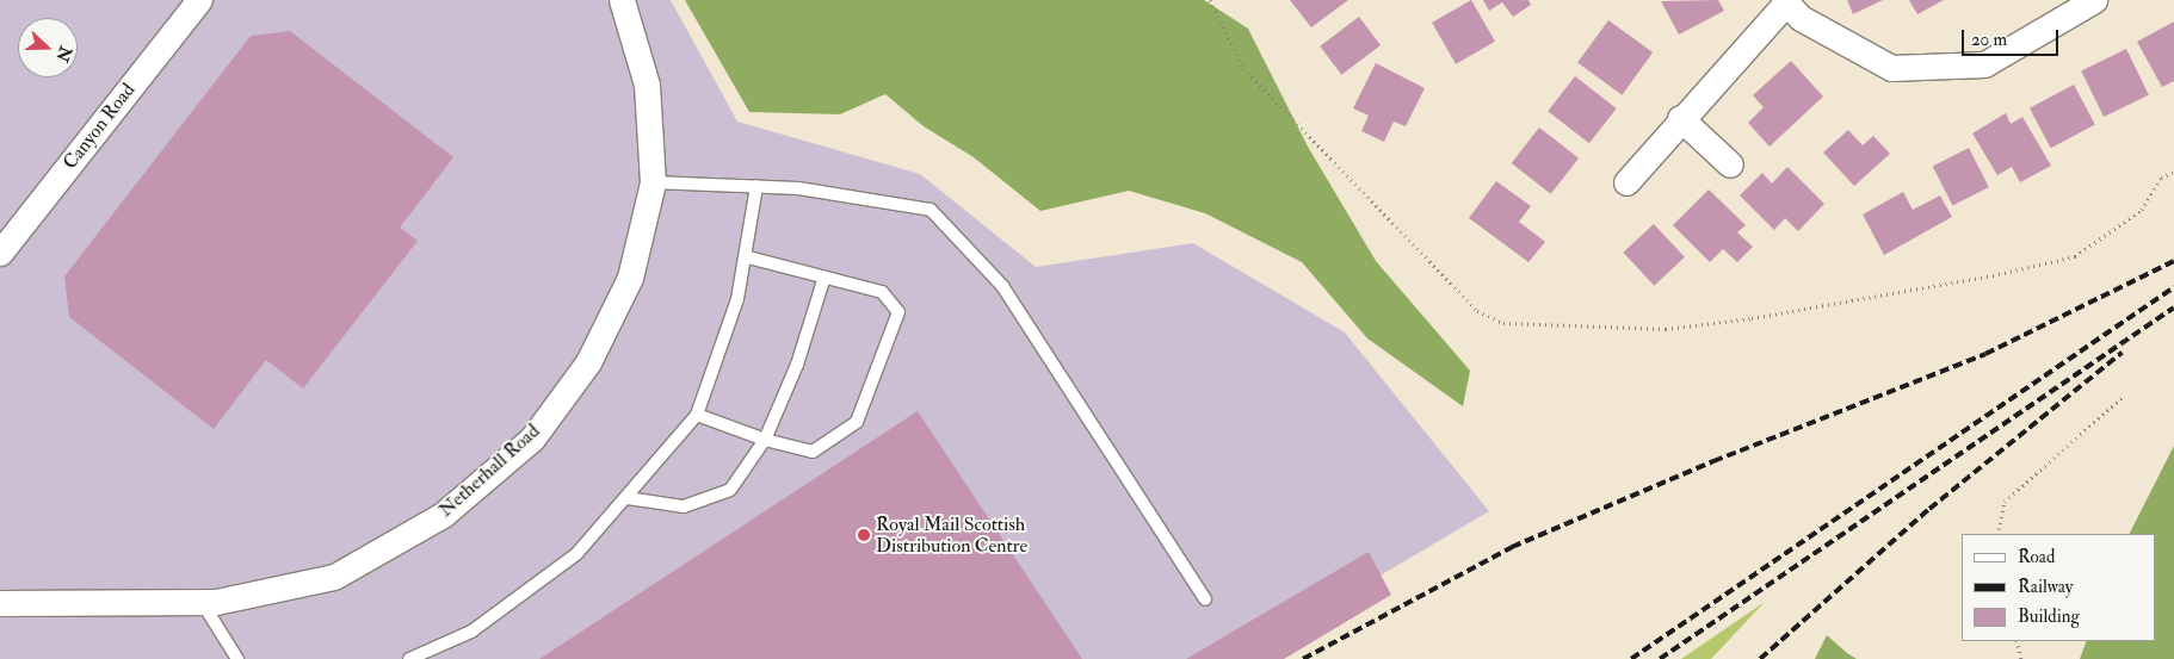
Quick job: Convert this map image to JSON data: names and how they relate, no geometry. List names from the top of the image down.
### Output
{
  "streets": {
    "street": ["Canyon Road", "Netherhall Road"]
  },
  "places": ["Royal Mail Scottish Distribution Centre"],
  "legend": ["Road", "Railway", "Building"],
  "scale_bar": "20 m",
  "north": "right"
}
